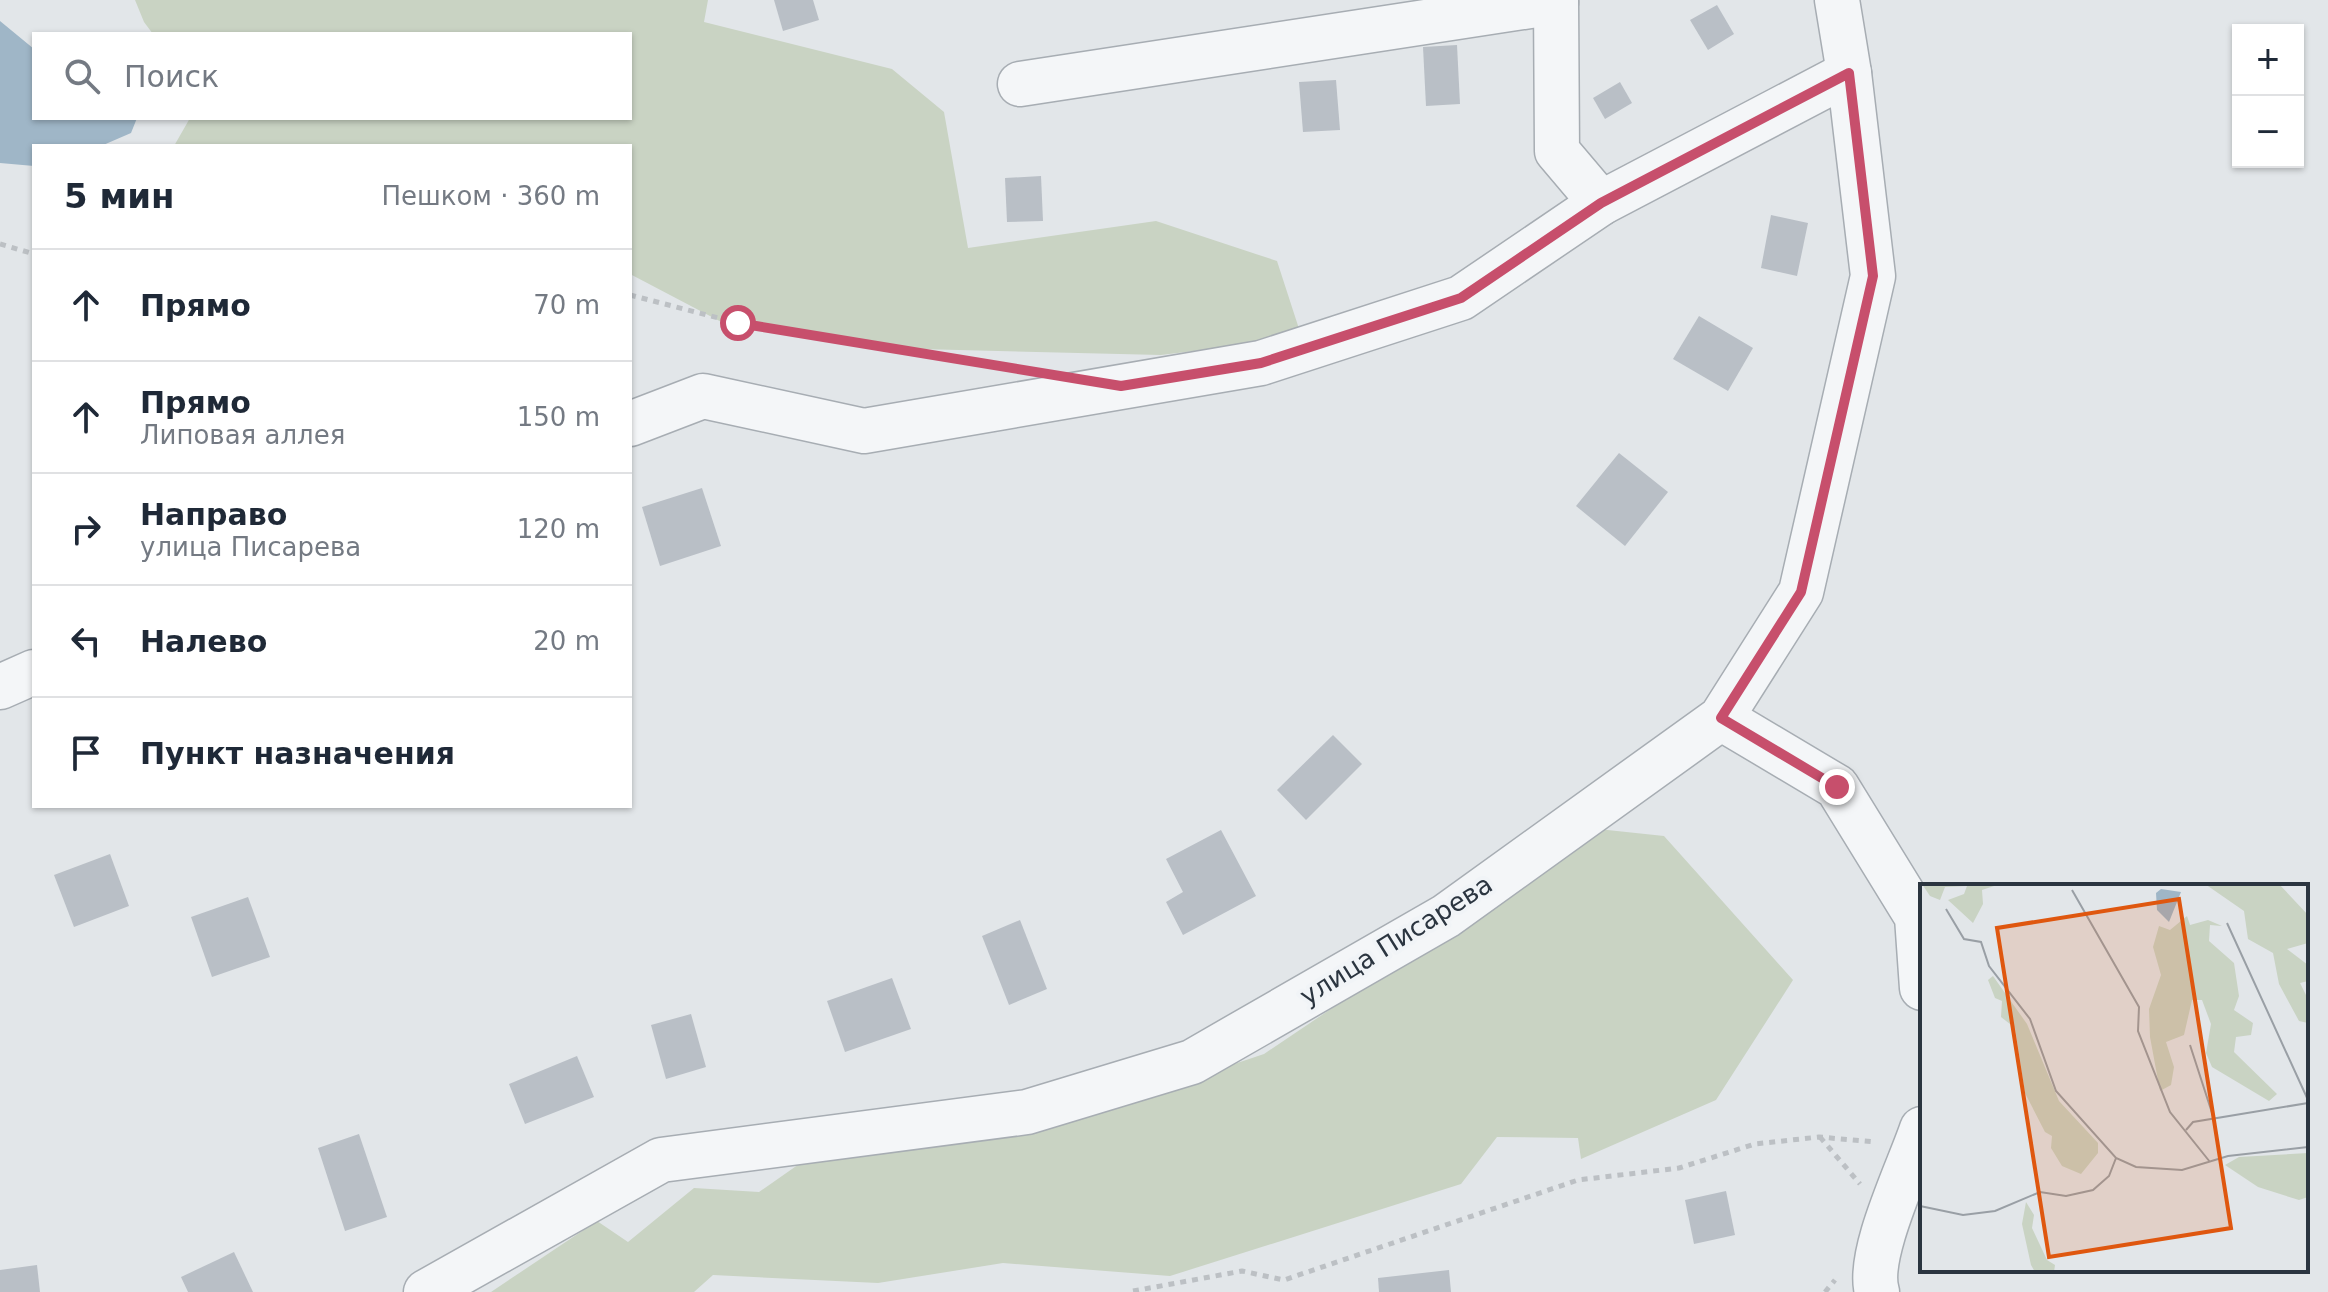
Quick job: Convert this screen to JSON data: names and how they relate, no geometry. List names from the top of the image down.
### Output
{
  "streets": {
    "street": ["улица Писарева"]
  },
  "page": {
    "map_buttons": ["+", "−"],
    "search": "Поиск",
    "heading": ["5 мин", "Пешком · 360 m"],
    "list": [
      ["Прямо", "70 m"],
      ["Прямо", "Липовая аллея", "150 m"],
      ["Направо", "улица Писарева", "120 m"],
      ["Налево", "20 m"],
      "Пункт назначения"
    ]
  }
}
